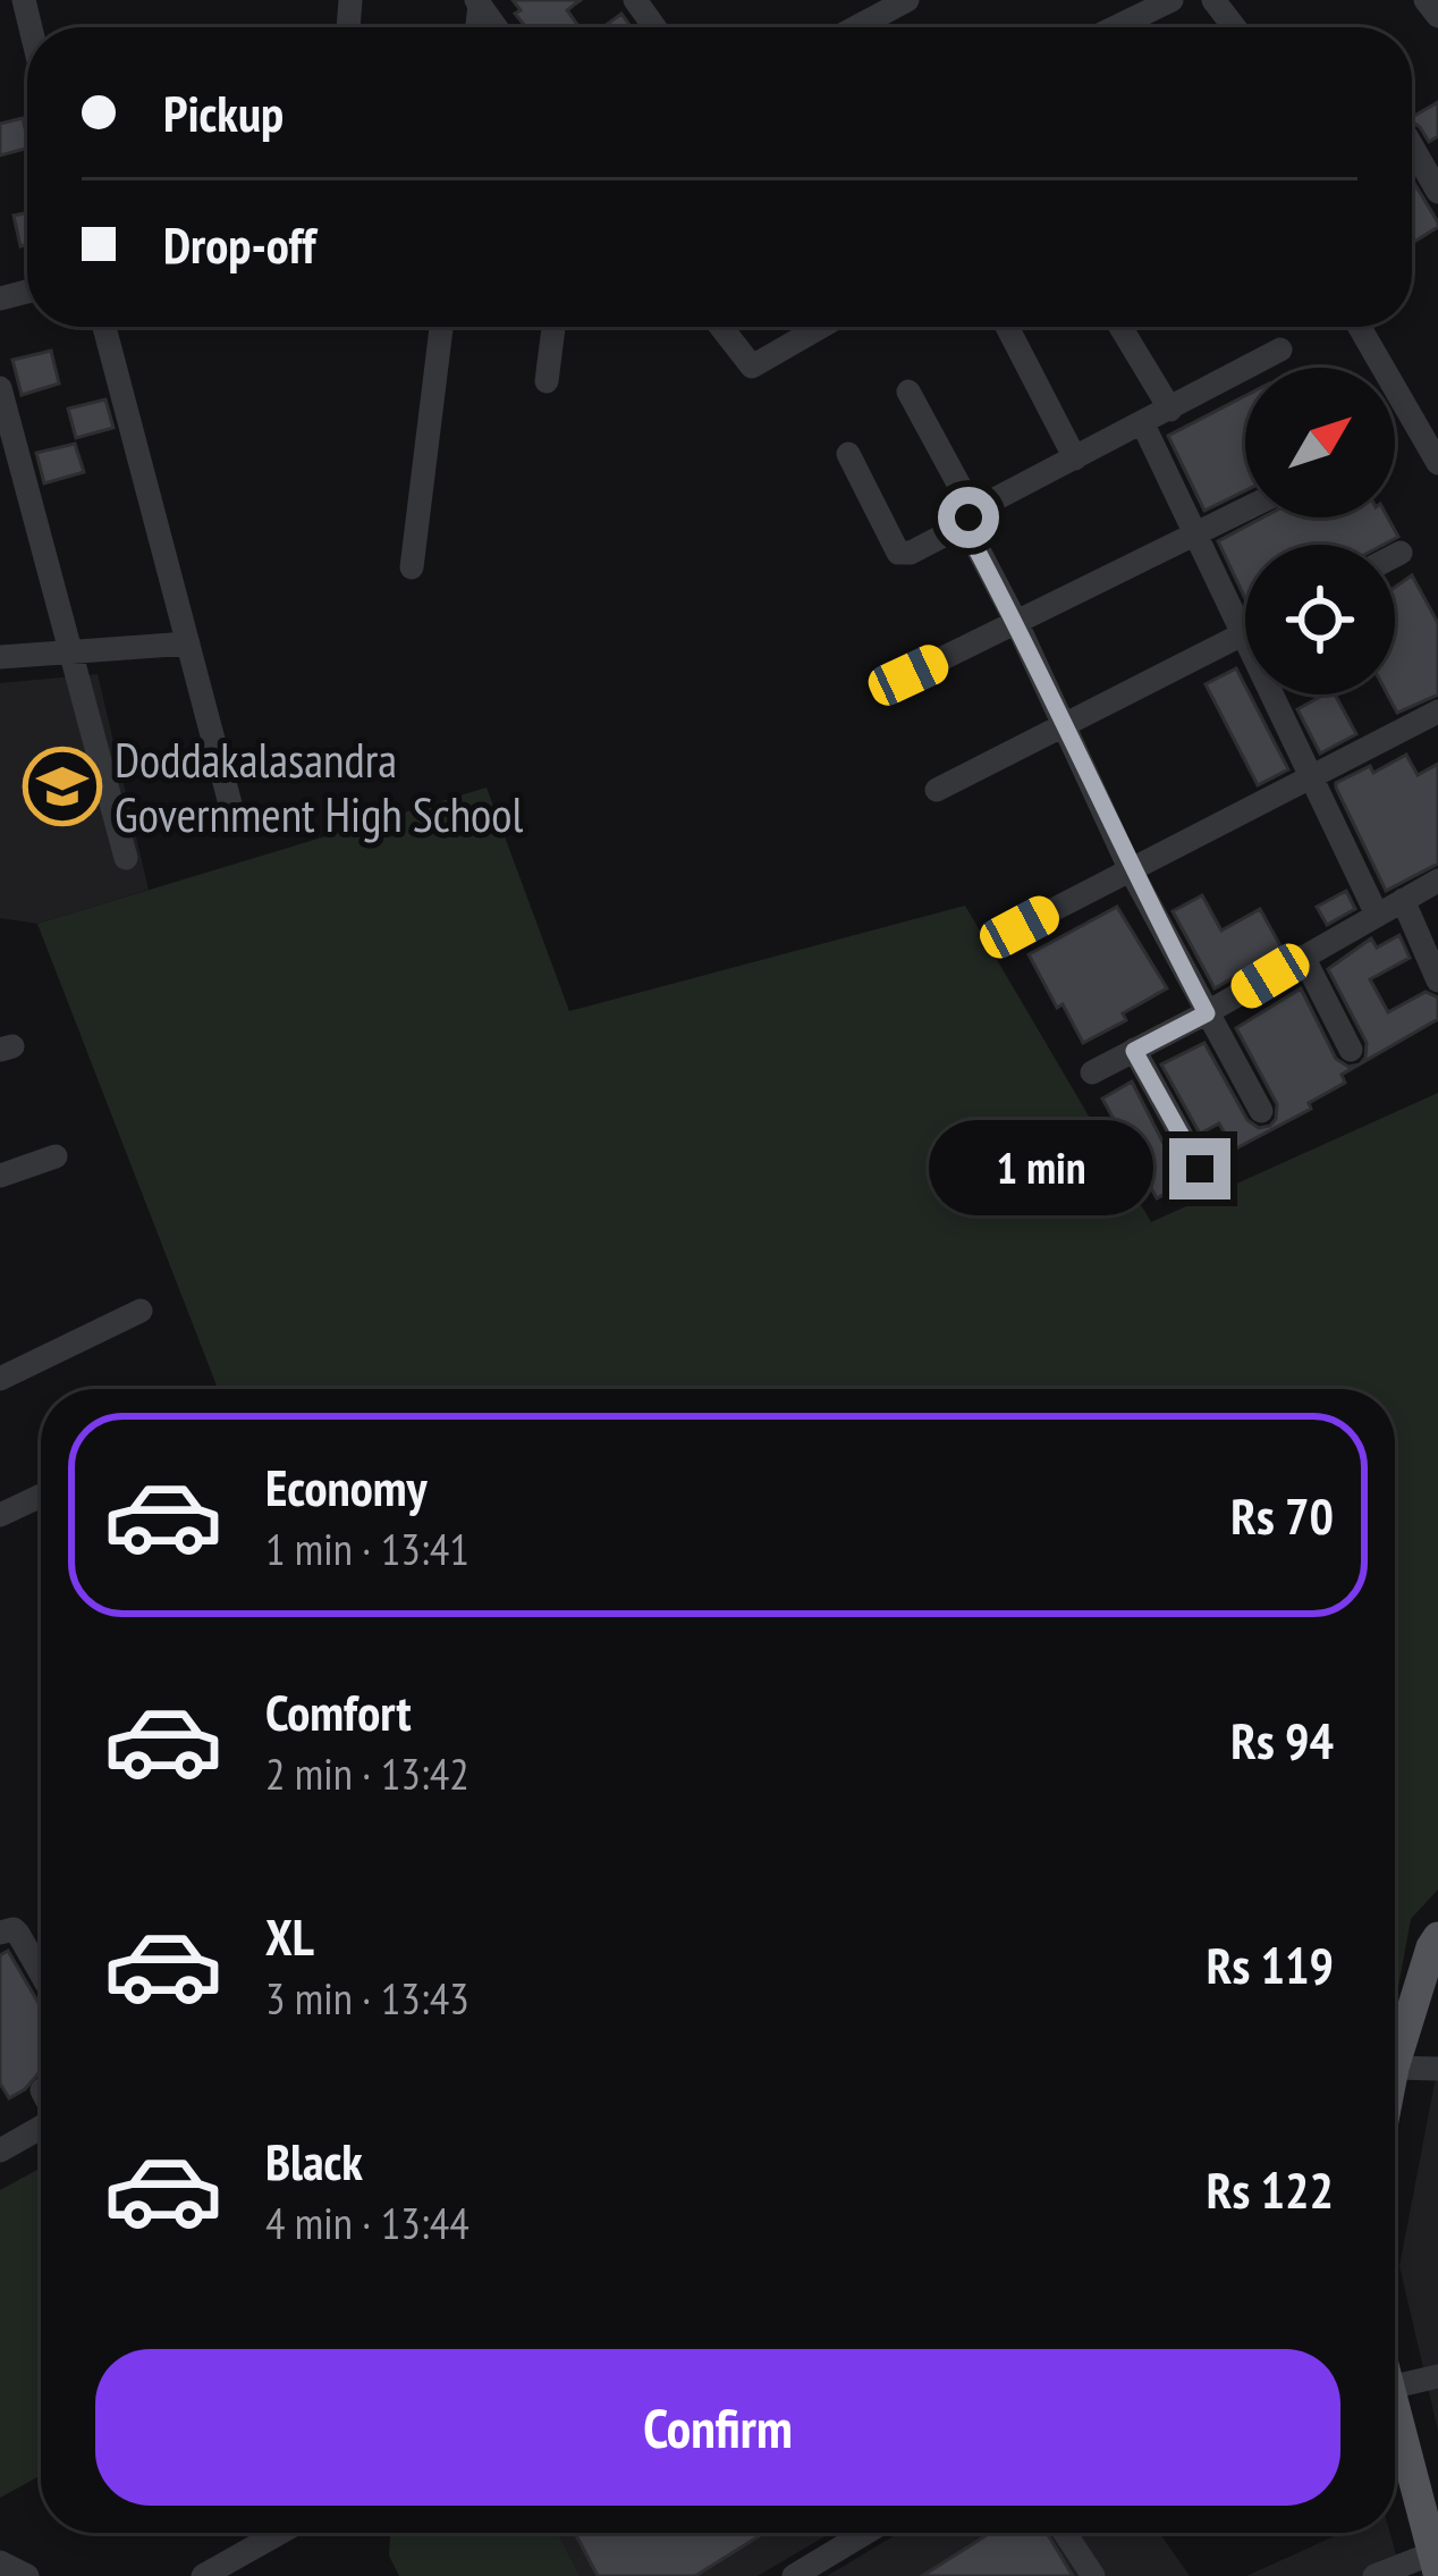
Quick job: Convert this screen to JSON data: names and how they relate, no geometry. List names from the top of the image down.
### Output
{
  "places": {
    "school or university": ["Doddakalasandra Government High School"]
  },
  "north": "top right",
  "page": {
    "banner": ["Pickup", "Drop-off"],
    "bubble": "1 min",
    "list": [
      {
        "name": "Economy",
        "note": "1 min · 13:41",
        "value": "Rs 70"
      },
      {
        "name": "Comfort",
        "note": "2 min · 13:42",
        "value": "Rs 94"
      },
      {
        "name": "XL",
        "note": "3 min · 13:43",
        "value": "Rs 119"
      },
      {
        "name": "Black",
        "note": "4 min · 13:44",
        "value": "Rs 122"
      }
    ],
    "buttons": "Confirm"
  }
}
